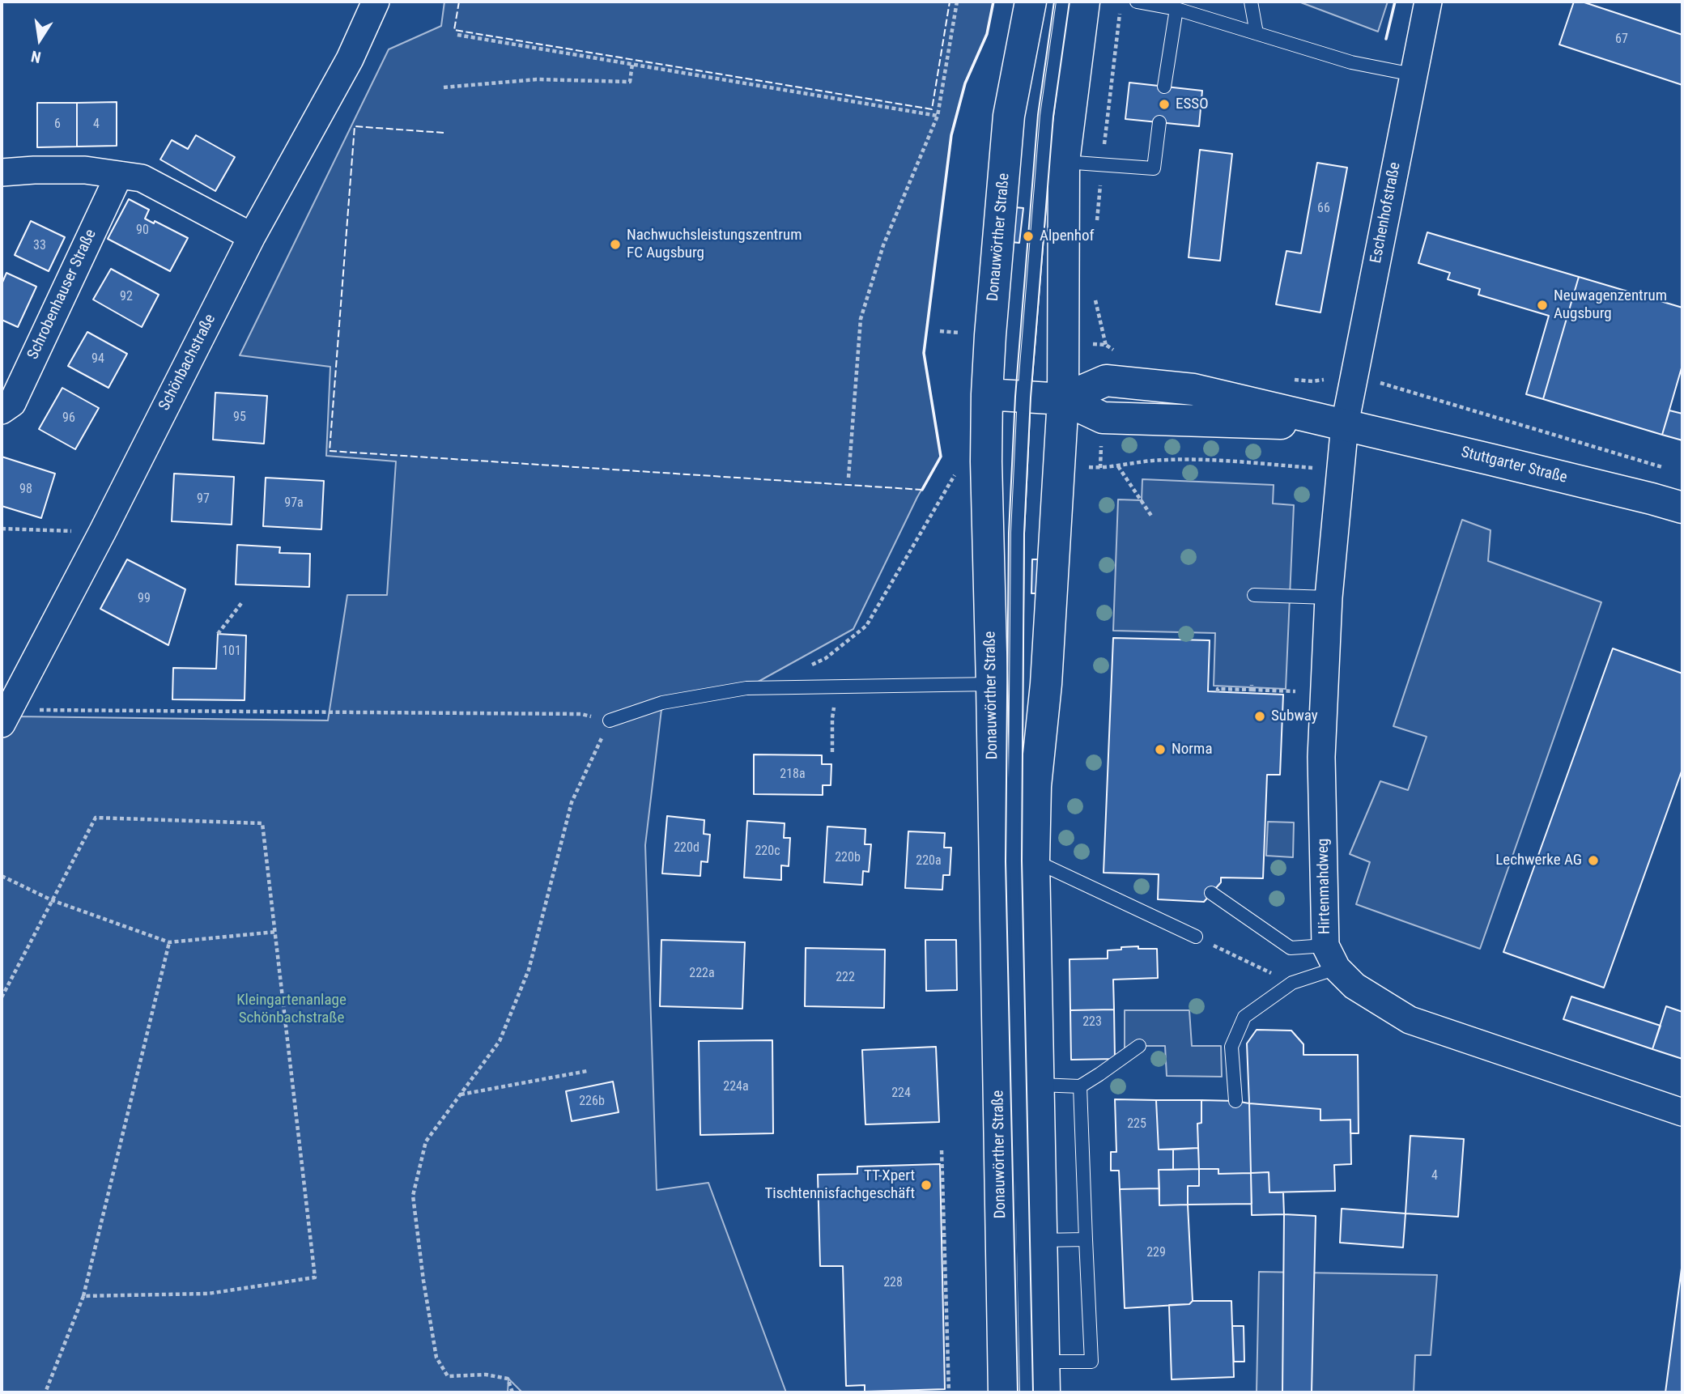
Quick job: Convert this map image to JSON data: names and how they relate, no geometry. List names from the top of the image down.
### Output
{
  "streets": {
    "main road": ["Donauwörther Straße", "Stuttgarter Straße"],
    "street": [
      "Eschenhofstraße",
      "Schrobenhauser Straße",
      "Schönbachstraße",
      "Hirtenmahdweg"
    ]
  },
  "crossings": [
    ["Eschenhofstraße", "Stuttgarter Straße"],
    ["Eschenhofstraße", "Hirtenmahdweg"],
    ["Donauwörther Straße", "Stuttgarter Straße"],
    ["Stuttgarter Straße", "Hirtenmahdweg"]
  ],
  "parks": ["Kleingartenanlage Schönbachstraße"],
  "places": [
    "ESSO",
    "Alpenhof",
    "Nachwuchsleistungszentrum FC Augsburg",
    "Neuwagenzentrum Augsburg",
    "Subway",
    "Norma",
    "Lechwerke AG",
    "TT-Xpert Tischtennisfachgeschäft"
  ],
  "house_numbers": [
    "67",
    "6",
    "4",
    "66",
    "90",
    "33",
    "92",
    "94",
    "95",
    "96",
    "98",
    "97",
    "97a",
    "99",
    "101",
    "218a",
    "220d",
    "220c",
    "220b",
    "220a",
    "222a",
    "222",
    "223",
    "224a",
    "224",
    "226b",
    "225",
    "4",
    "229",
    "228"
  ],
  "north": "bottom"
}
